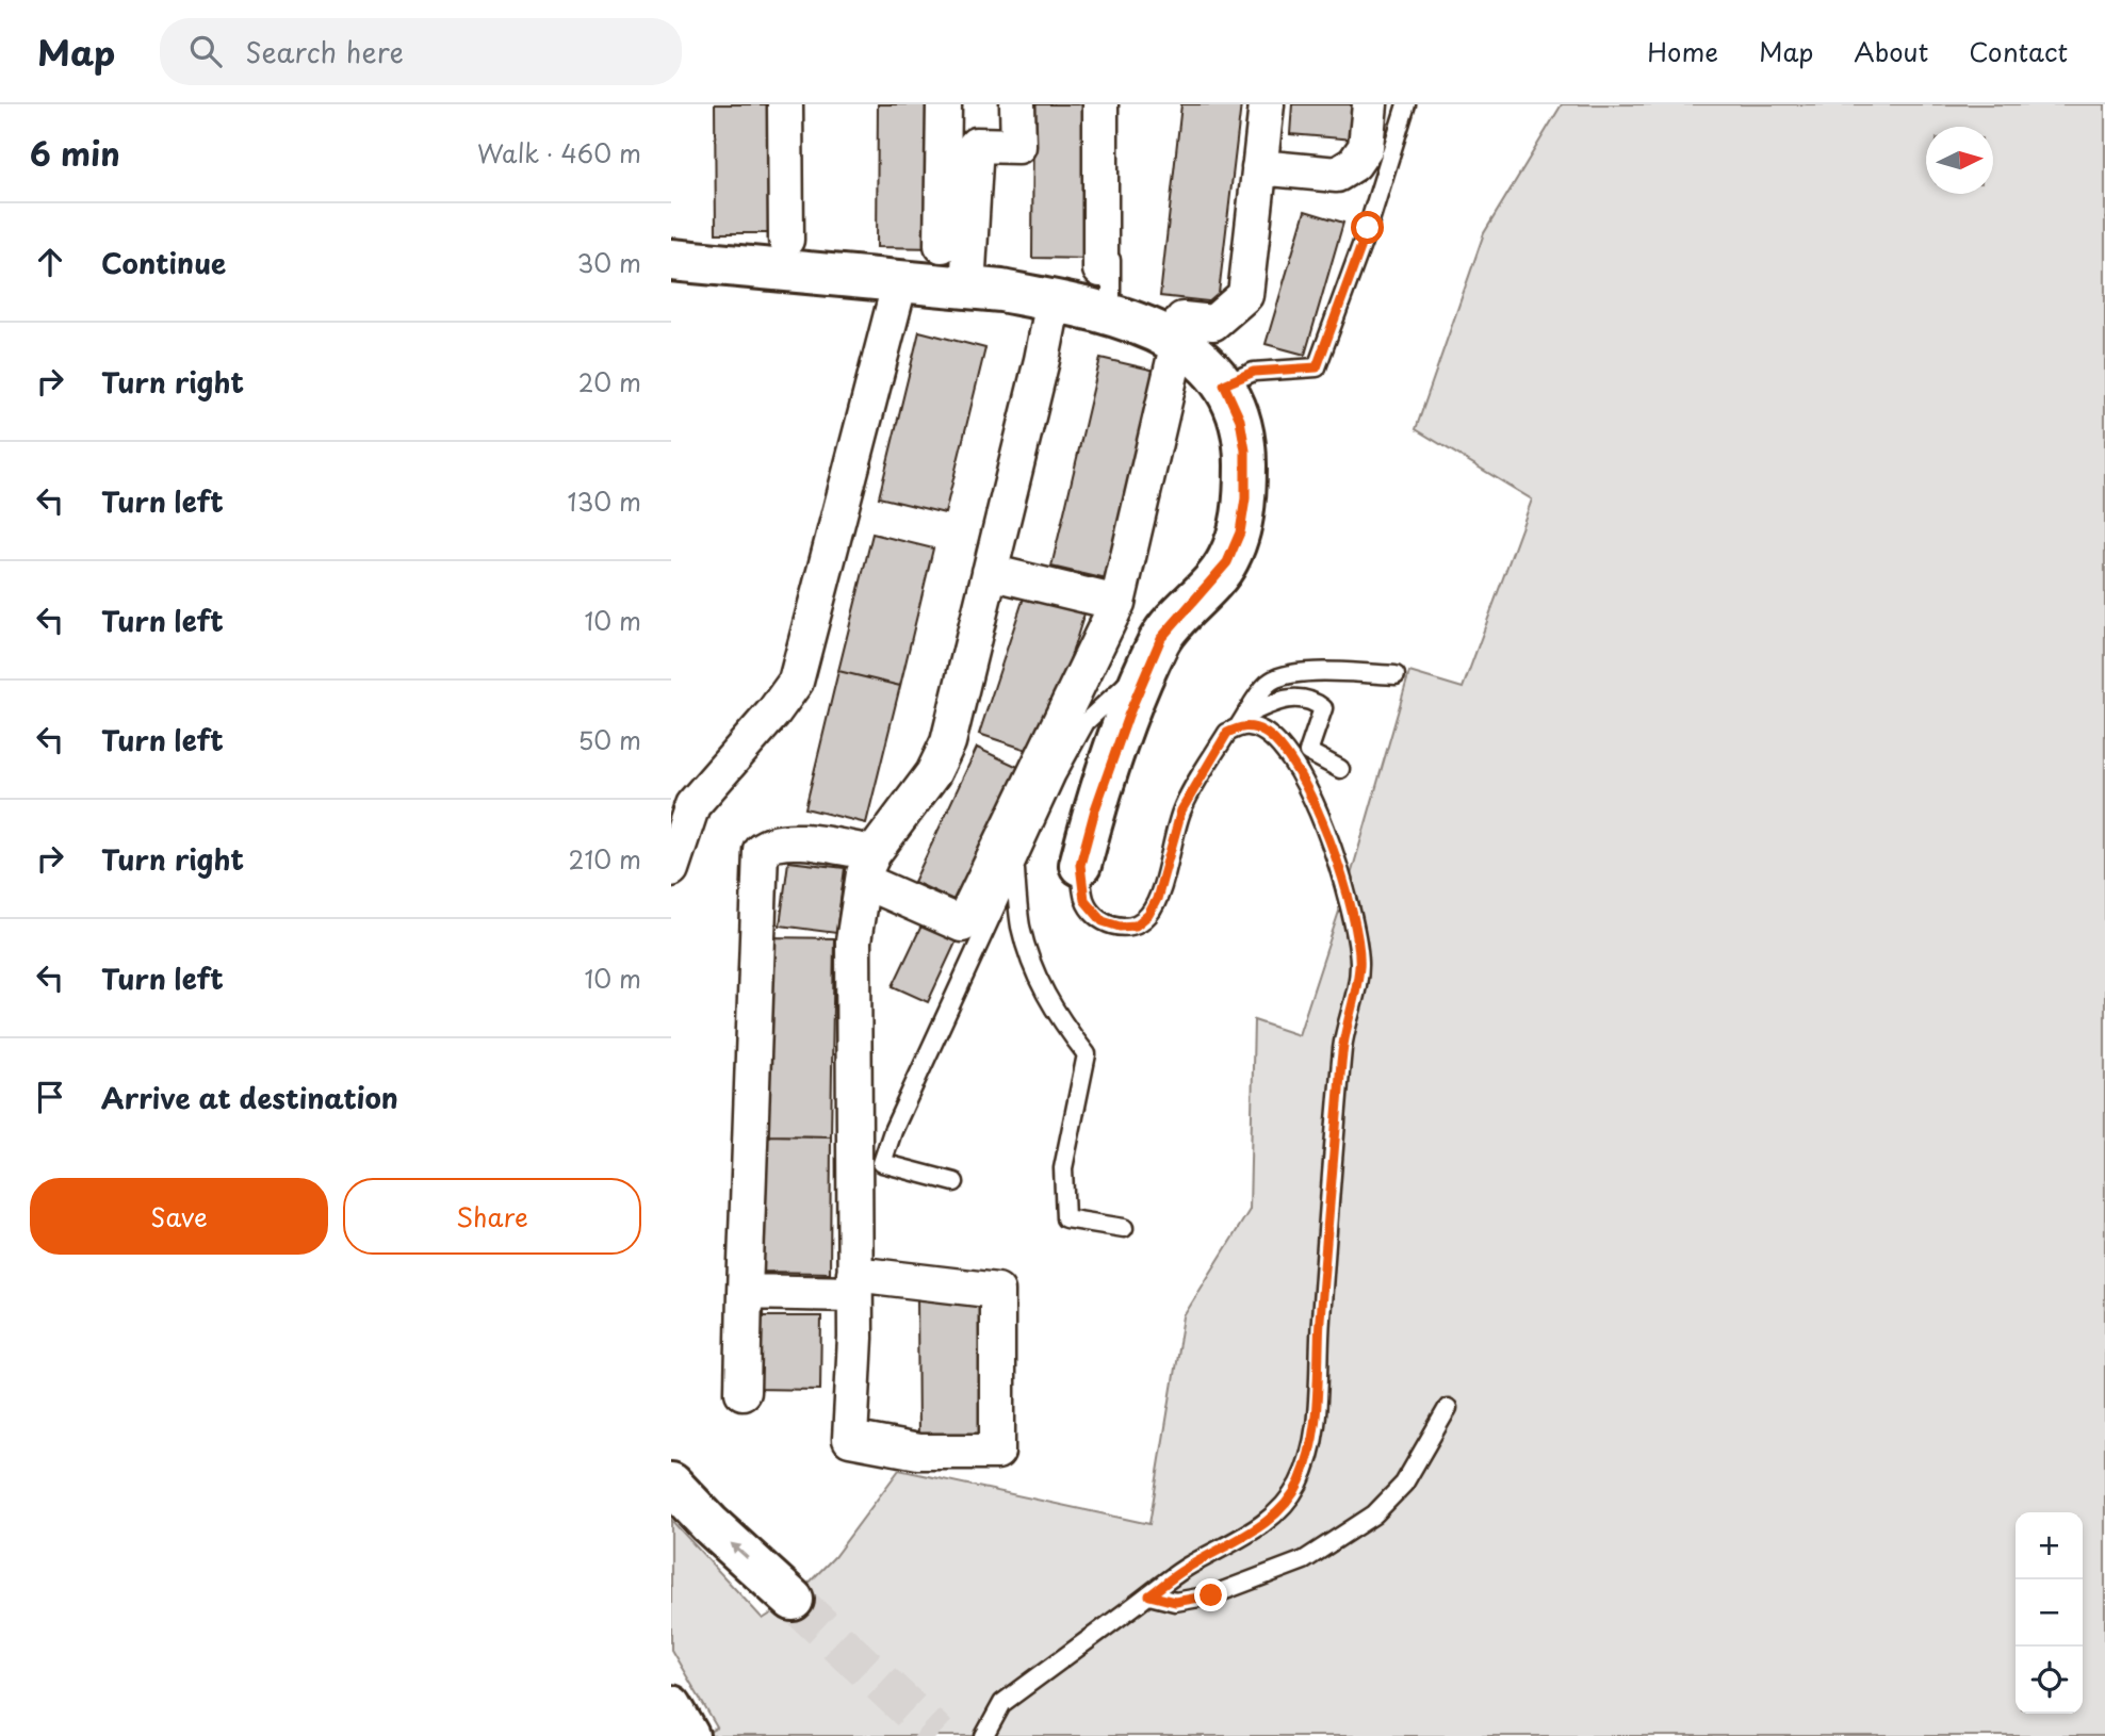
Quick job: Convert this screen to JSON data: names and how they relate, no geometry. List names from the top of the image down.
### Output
{
  "north": "right",
  "page": {
    "header": "Map",
    "search": "Search here",
    "nav": [
      "Home",
      "Map",
      "About",
      "Contact"
    ],
    "heading": ["6 min", "Walk · 460 m"],
    "list": [
      ["Continue", "30 m"],
      ["Turn right", "20 m"],
      ["Turn left", "130 m"],
      ["Turn left", "10 m"],
      ["Turn left", "50 m"],
      ["Turn right", "210 m"],
      ["Turn left", "10 m"],
      "Arrive at destination"
    ],
    "buttons": ["Save", "Share"],
    "map_buttons": ["+", "−"]
  }
}
